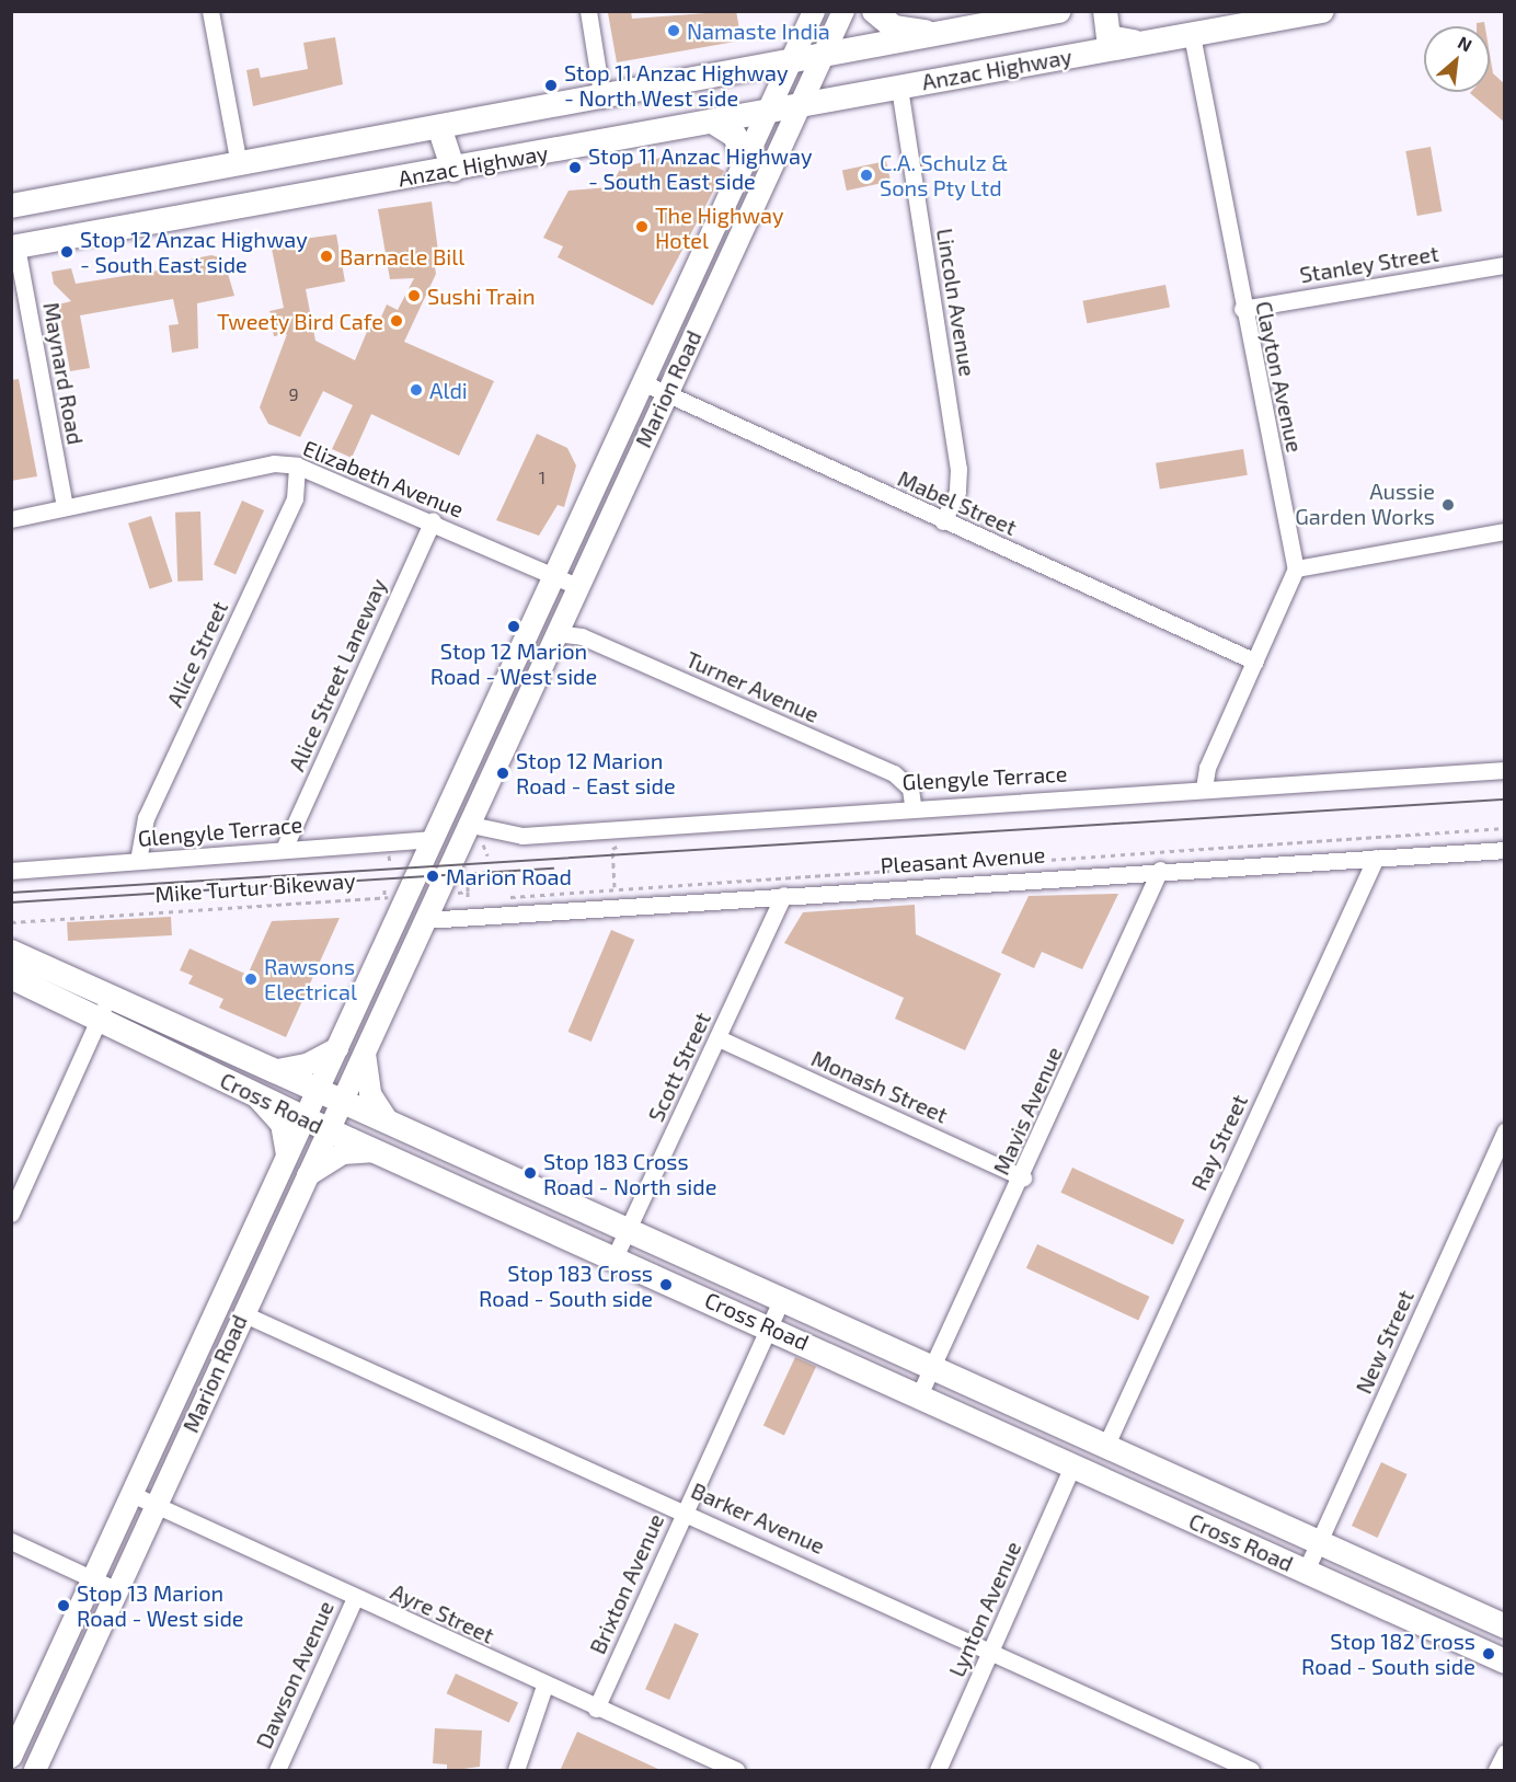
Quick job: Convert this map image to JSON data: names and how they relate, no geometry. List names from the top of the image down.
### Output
{
  "streets": {
    "highway": ["Anzac Highway", "Cross Road"],
    "main road": ["Marion Road"],
    "street": [
      "Stanley Street",
      "Lincoln Avenue",
      "Maynard Road",
      "Clayton Avenue",
      "Elizabeth Avenue",
      "Mabel Street",
      "Alice Street",
      "Alice Street Laneway",
      "Turner Avenue",
      "Glengyle Terrace",
      "Pleasant Avenue",
      "Scott Street",
      "Monash Street",
      "Mavis Avenue",
      "Ray Street",
      "New Street",
      "Barker Avenue",
      "Brixton Avenue",
      "Lynton Avenue",
      "Ayre Street",
      "Dawson Avenue"
    ],
    "path": ["Mike Turtur Bikeway"]
  },
  "crossings": [
    ["Anzac Highway", "Lincoln Avenue"],
    ["Anzac Highway", "Maynard Road"],
    ["Anzac Highway", "Clayton Avenue"],
    ["Anzac Highway", "Marion Road"],
    ["Stanley Street", "Clayton Avenue"],
    ["Lincoln Avenue", "Mabel Street"],
    ["Maynard Road", "Elizabeth Avenue"],
    ["Marion Road", "Elizabeth Avenue"],
    ["Marion Road", "Mabel Street"],
    ["Marion Road", "Turner Avenue"],
    ["Marion Road", "Glengyle Terrace"],
    ["Marion Road", "Pleasant Avenue"],
    ["Marion Road", "Mike Turtur Bikeway"],
    ["Marion Road", "Cross Road"],
    ["Marion Road", "Barker Avenue"],
    ["Marion Road", "Ayre Street"],
    ["Elizabeth Avenue", "Alice Street"],
    ["Elizabeth Avenue", "Alice Street Laneway"],
    ["Alice Street", "Glengyle Terrace"],
    ["Alice Street Laneway", "Glengyle Terrace"],
    ["Turner Avenue", "Glengyle Terrace"],
    ["Pleasant Avenue", "Scott Street"],
    ["Pleasant Avenue", "Mavis Avenue"],
    ["Pleasant Avenue", "Ray Street"],
    ["Scott Street", "Monash Street"],
    ["Scott Street", "Cross Road"],
    ["Monash Street", "Mavis Avenue"],
    ["Cross Road", "Mavis Avenue"],
    ["Cross Road", "Ray Street"],
    ["Cross Road", "New Street"],
    ["Cross Road", "Brixton Avenue"],
    ["Cross Road", "Lynton Avenue"],
    ["Barker Avenue", "Brixton Avenue"],
    ["Barker Avenue", "Lynton Avenue"],
    ["Brixton Avenue", "Ayre Street"],
    ["Ayre Street", "Dawson Avenue"]
  ],
  "places": [
    "Namaste India",
    "Stop 11 Anzac Highway - North West side",
    "Stop 11 Anzac Highway - South East side",
    "C.A. Schulz & Sons Pty Ltd",
    "The Highway Hotel",
    "Stop 12 Anzac Highway - South East side",
    "Barnacle Bill",
    "Sushi Train",
    "Tweety Bird Cafe",
    "Aldi",
    "Aussie Garden Works",
    "Stop 12 Marion Road - West side",
    "Stop 12 Marion Road - East side",
    "Marion Road",
    "Rawsons Electrical",
    "Stop 183 Cross Road - North side",
    "Stop 183 Cross Road - South side",
    "Stop 13 Marion Road - West side",
    "Stop 182 Cross Road - South side"
  ],
  "house_numbers": ["9", "1"],
  "north": "top right"
}
